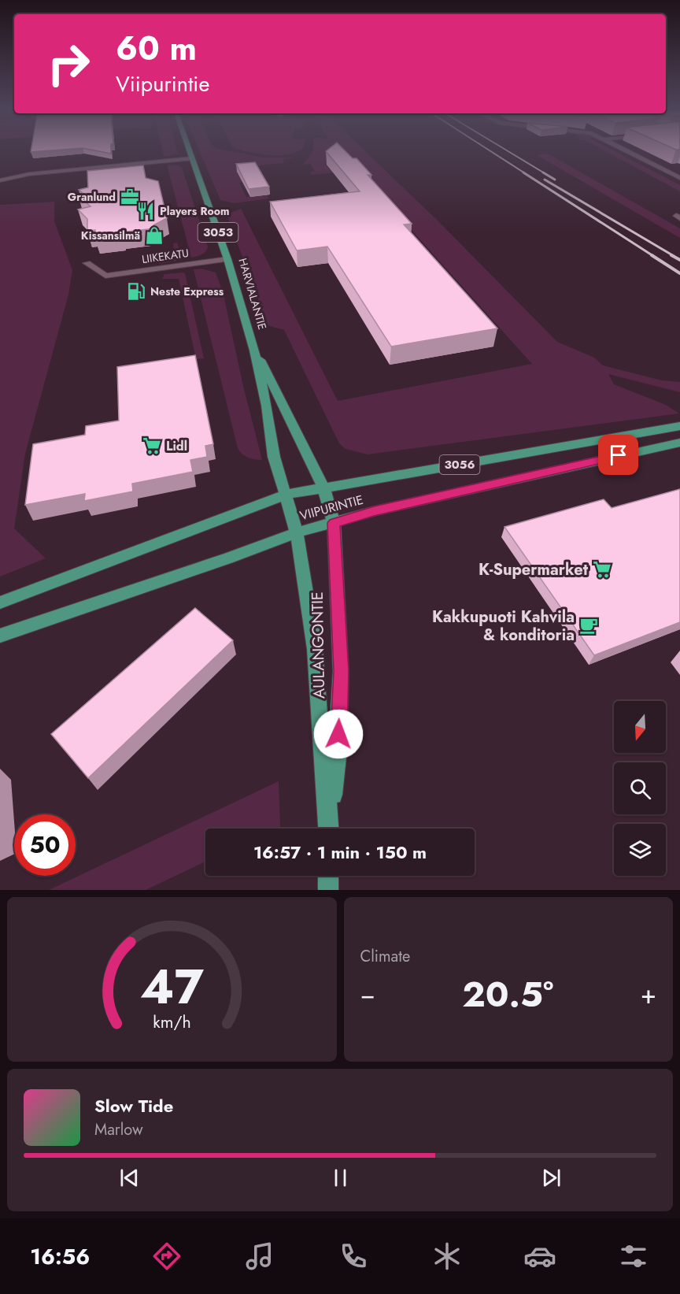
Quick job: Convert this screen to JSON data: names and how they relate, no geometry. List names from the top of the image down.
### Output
{
  "streets": {
    "main road": [
      "3053",
      "HARVIALANTIE",
      "3056",
      "VIIPURINTIE",
      "AULANGONTIE"
    ],
    "street": ["LIIKEKATU"]
  },
  "crossings": [
    ["LIIKEKATU", "HARVIALANTIE"],
    ["HARVIALANTIE", "VIIPURINTIE"],
    ["HARVIALANTIE", "AULANGONTIE"],
    ["VIIPURINTIE", "AULANGONTIE"]
  ],
  "places": {
    "office": ["Granlund"],
    "restaurant": ["Players Room"],
    "shop": ["Kissansilmä"],
    "fuel station": ["Neste Express"],
    "supermarket": ["Lidl", "K-Supermarket"],
    "cafe": ["Kakkupuoti Kahvila & konditoria"]
  },
  "north": "bottom",
  "page": {
    "turn": ["60 m", "Viipurintie"],
    "limit": "50",
    "trip": "16:57 · 1 min · 150 m",
    "tile": "Climate",
    "heat": ["−", "20.5°", "+"],
    "song": ["Slow Tide", "Marlow"],
    "tabs": "16:56",
    "gauge": ["47", "km/h"]
  }
}
